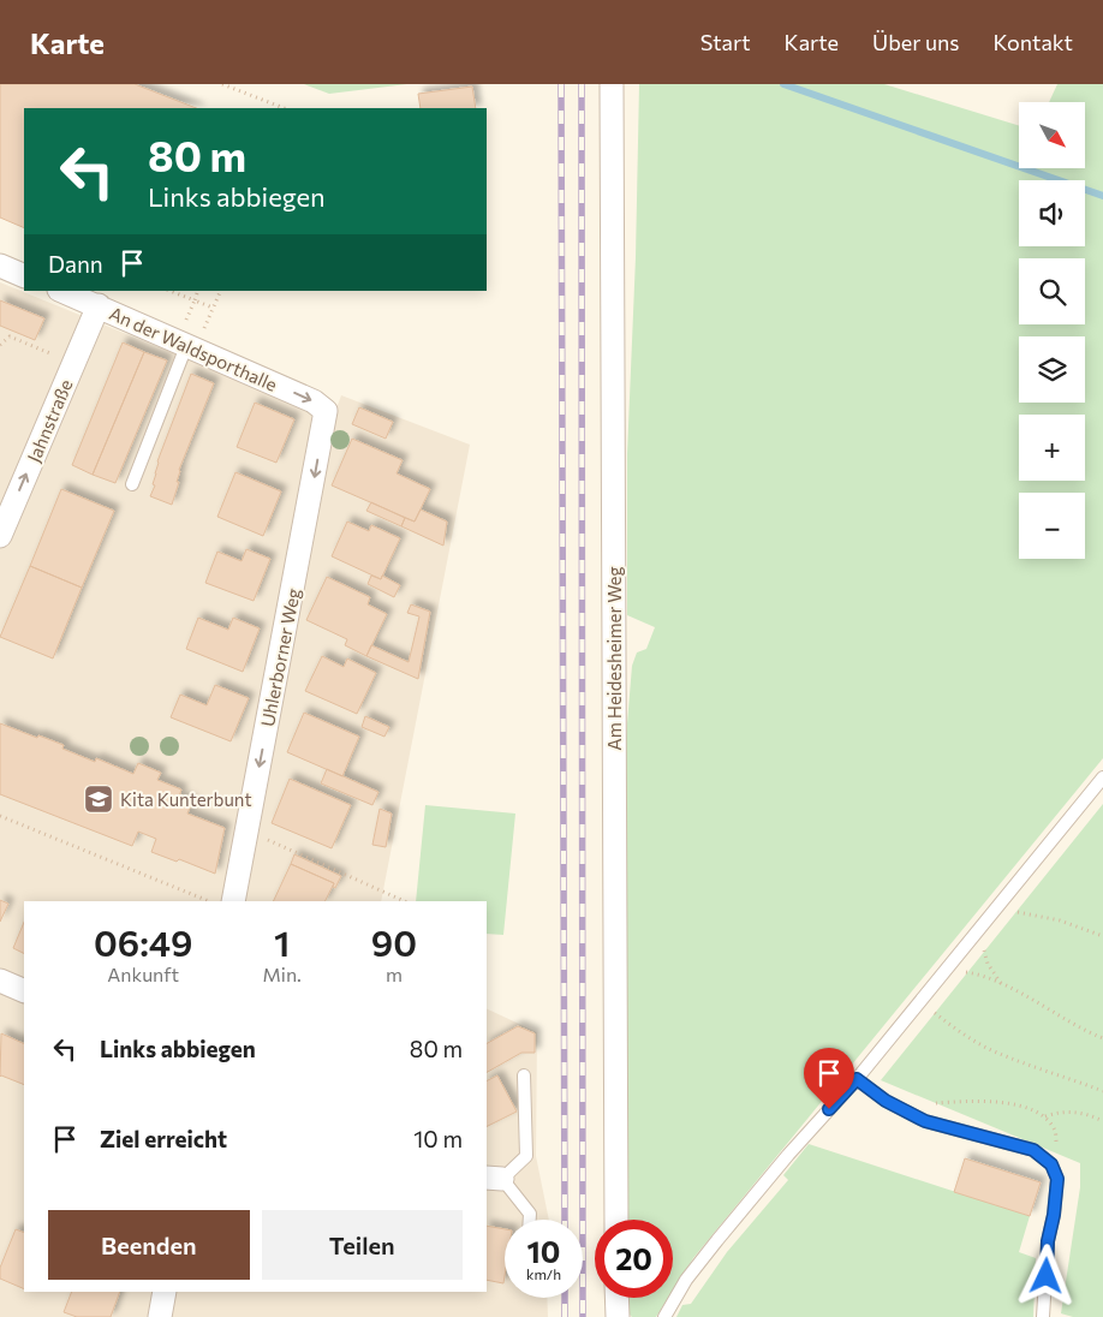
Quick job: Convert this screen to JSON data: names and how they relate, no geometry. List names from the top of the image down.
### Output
{
  "streets": {
    "street": [
      "An der Waldsporthalle",
      "Jahnstraße",
      "Uhlerborner Weg",
      "Am Heidesheimer Weg"
    ]
  },
  "crossings": [
    ["An der Waldsporthalle", "Jahnstraße"],
    ["An der Waldsporthalle", "Uhlerborner Weg"]
  ],
  "one_way": ["An der Waldsporthalle", "Jahnstraße", "Uhlerborner Weg"],
  "places": {
    "school or university": ["Kita Kunterbunt"]
  },
  "north": "bottom right",
  "page": {
    "header": "Karte",
    "nav": [
      "Start",
      "Karte",
      "Über uns",
      "Kontakt"
    ],
    "map_buttons": ["+", "−"],
    "turn": ["80 m", "Links abbiegen"],
    "then": "Dann",
    "eta": [
      "06:49",
      "Ankunft",
      "1",
      "Min.",
      "90",
      "m"
    ],
    "list": [
      {
        "name": "Links abbiegen",
        "value": "80 m"
      },
      {
        "name": "Ziel erreicht",
        "value": "10 m"
      }
    ],
    "buttons": ["Beenden", "Teilen"],
    "speed": "10 km/h",
    "limit": "20"
  }
}
